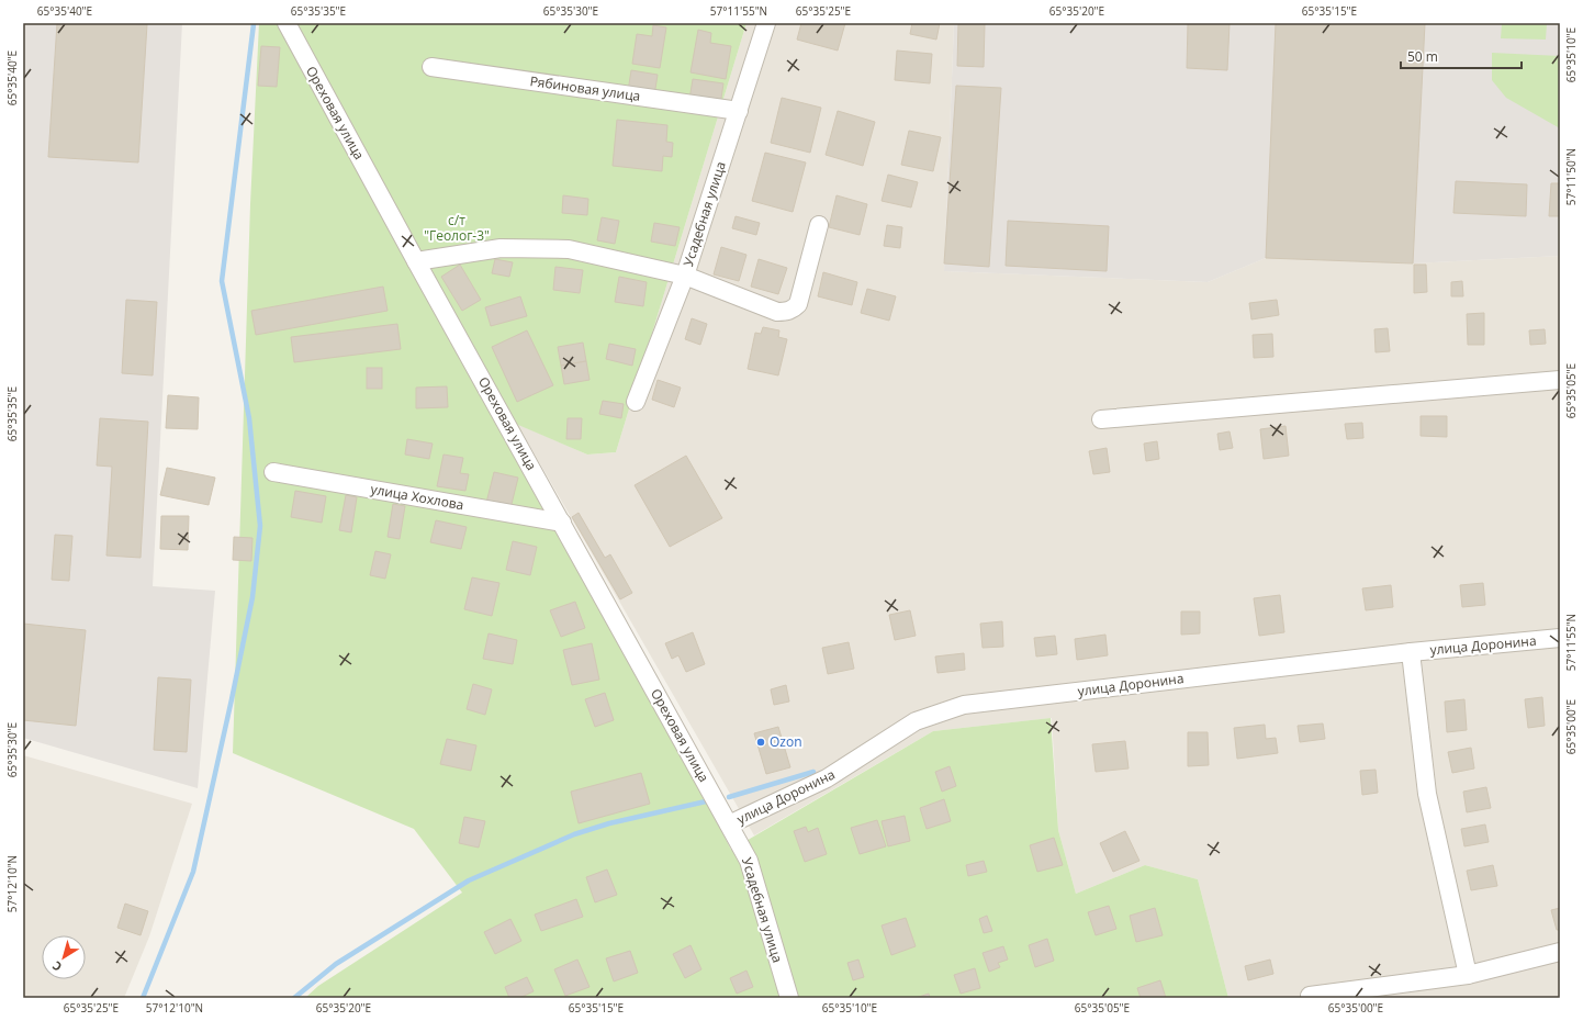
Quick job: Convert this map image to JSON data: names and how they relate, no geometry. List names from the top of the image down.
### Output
{
  "streets": {
    "street": [
      "Рябиновая улица",
      "Ореховая улица",
      "Усадебная улица",
      "улица Хохлова",
      "улица Доронина"
    ]
  },
  "crossings": [
    ["Рябиновая улица", "Усадебная улица"],
    ["Ореховая улица", "Усадебная улица"],
    ["Ореховая улица", "улица Хохлова"],
    ["Ореховая улица", "улица Доронина"],
    ["Усадебная улица", "улица Доронина"]
  ],
  "parks": ["с/т \"Геолог-3\""],
  "places": ["Ozon"],
  "scale_bar": "50 m",
  "north": "bottom left",
  "coordinates": [
    "65°35'40\"E",
    "65°35'35\"E",
    "65°35'30\"E",
    "57°11'55\"N",
    "65°35'25\"E",
    "65°35'20\"E",
    "65°35'15\"E",
    "65°35'10\"E",
    "57°11'50\"N",
    "65°35'05\"E",
    "65°35'00\"E",
    "57°12'10\"N"
  ]
}
